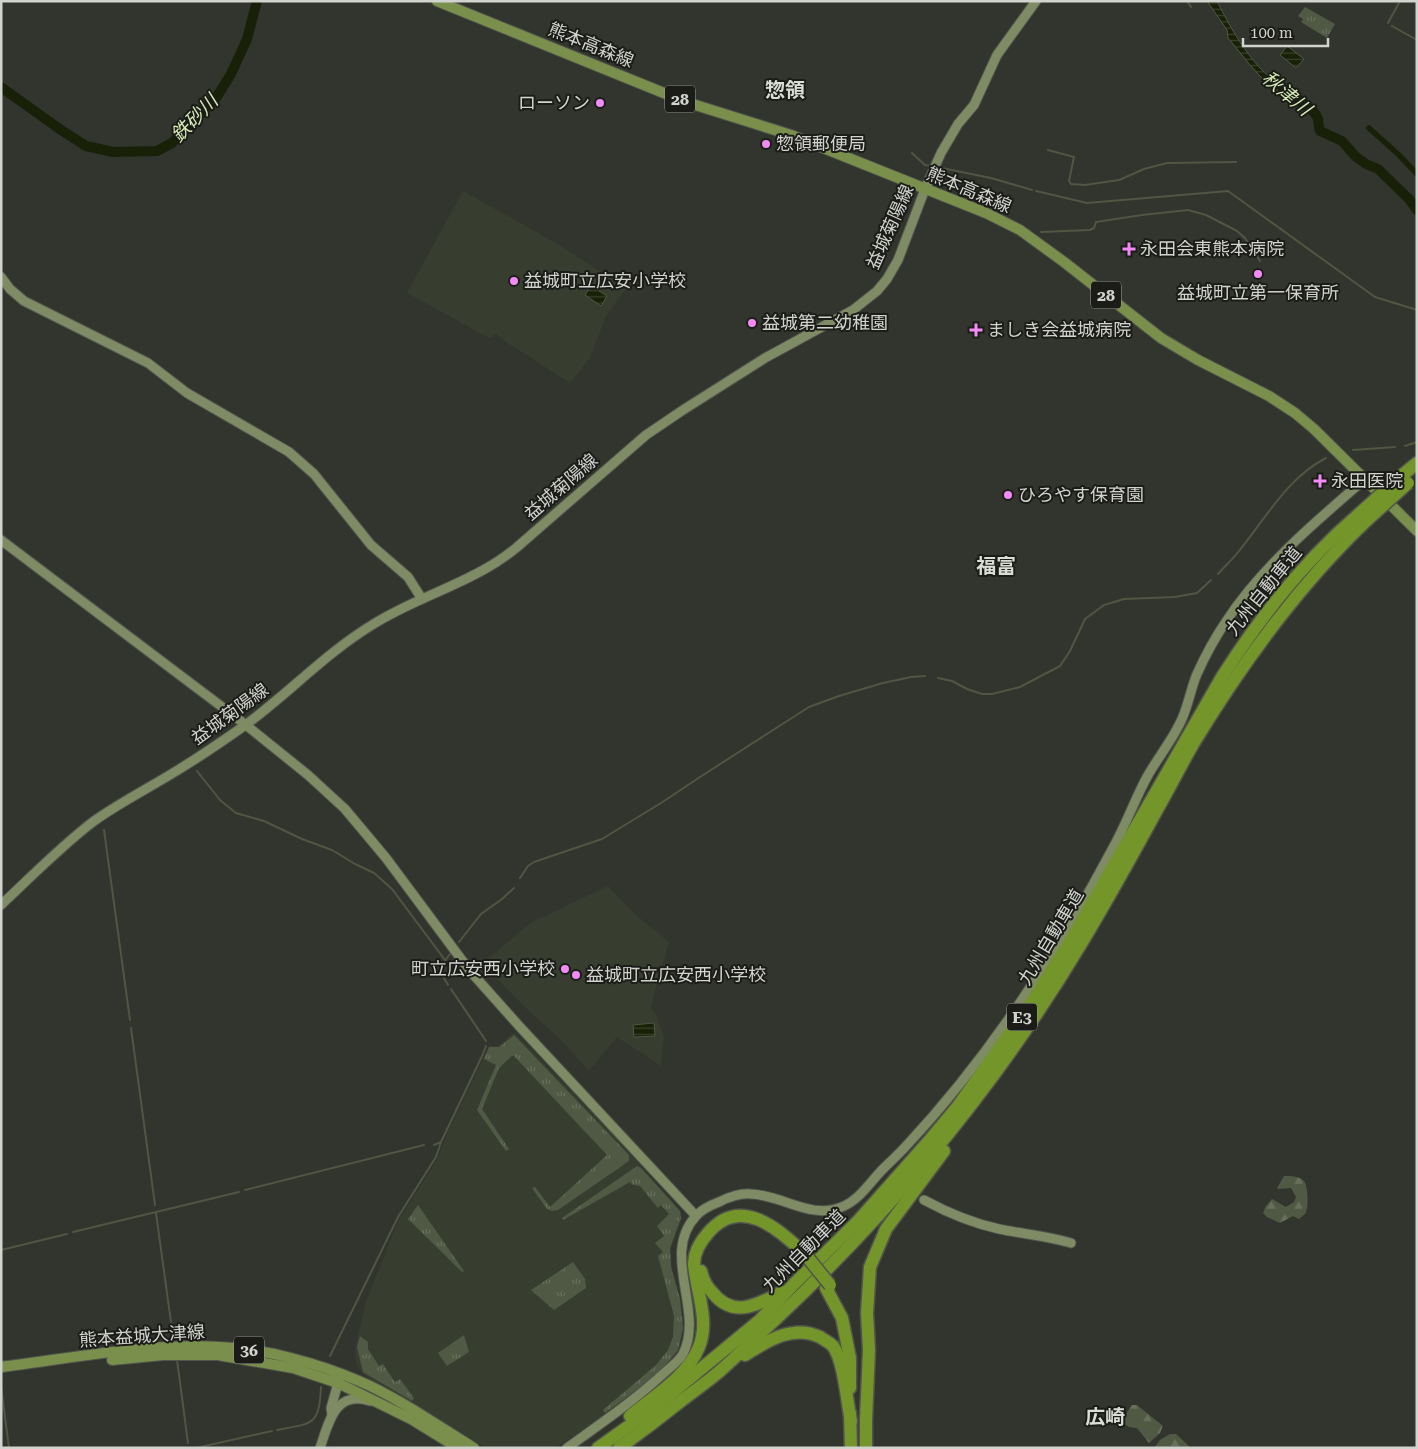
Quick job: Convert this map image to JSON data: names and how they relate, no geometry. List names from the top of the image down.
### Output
{
  "streets": {
    "highway": ["九州自動車道", "E3"],
    "main road": [
      "熊本高森線",
      "28",
      "熊本益城大津線",
      "36"
    ],
    "street": ["益城菊陽線"]
  },
  "crossings": [
    ["熊本高森線", "益城菊陽線"]
  ],
  "districts": ["惣領", "福富", "広崎"],
  "water": ["秋津川", "鉄砂川"],
  "places": {
    "other": [
      "ローソン",
      "惣領郵便局",
      "益城町立第一保育所",
      "益城町立広安小学校",
      "益城第二幼稚園",
      "ひろやす保育園",
      "町立広安西小学校",
      "益城町立広安西小学校"
    ],
    "health": ["永田会東熊本病院", "ましき会益城病院", "永田医院"]
  },
  "scale_bar": "100 m"
}
